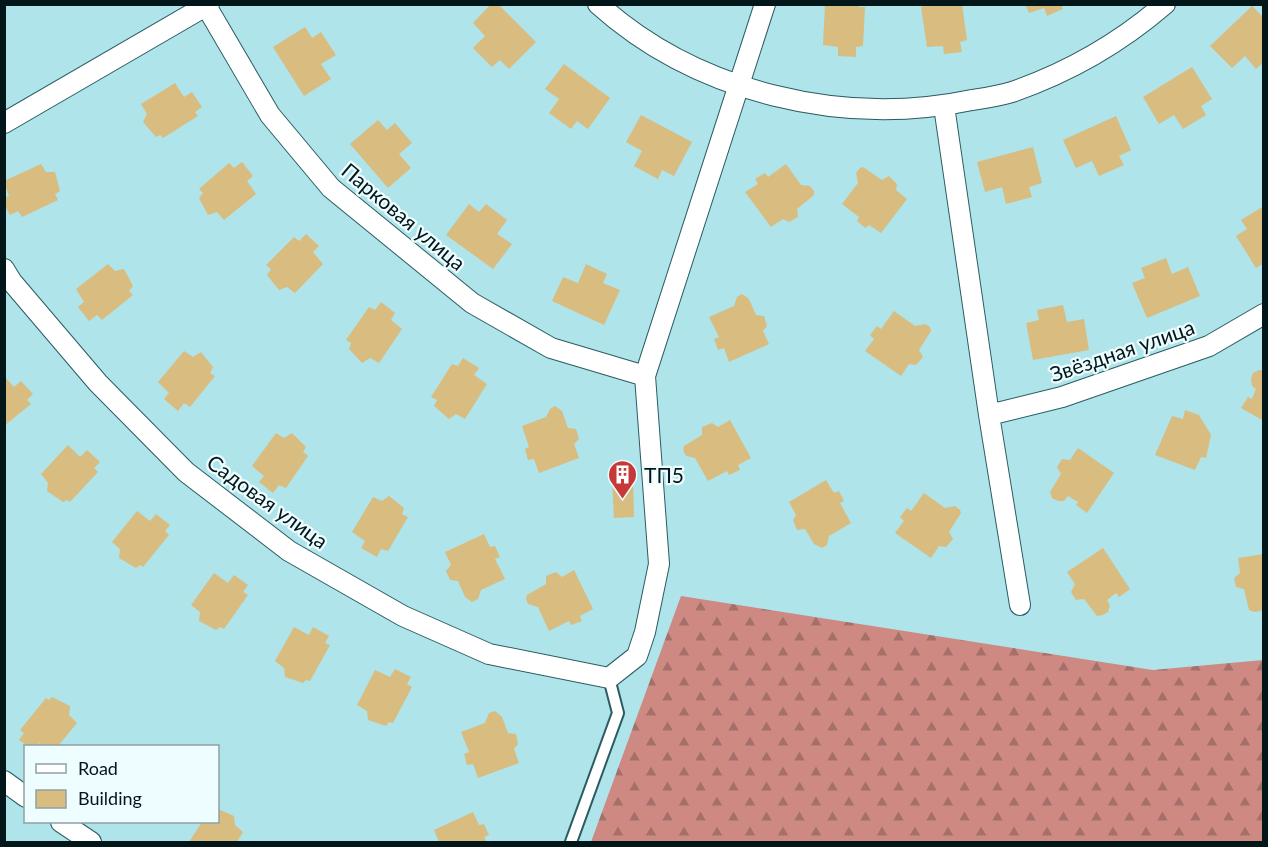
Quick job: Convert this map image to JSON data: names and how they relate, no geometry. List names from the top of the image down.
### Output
{
  "streets": {
    "street": ["Парковая улица", "Звёздная улица", "Садовая улица"]
  },
  "places": {
    "building": ["ТП5"]
  },
  "legend": ["Road", "Building"]
}
